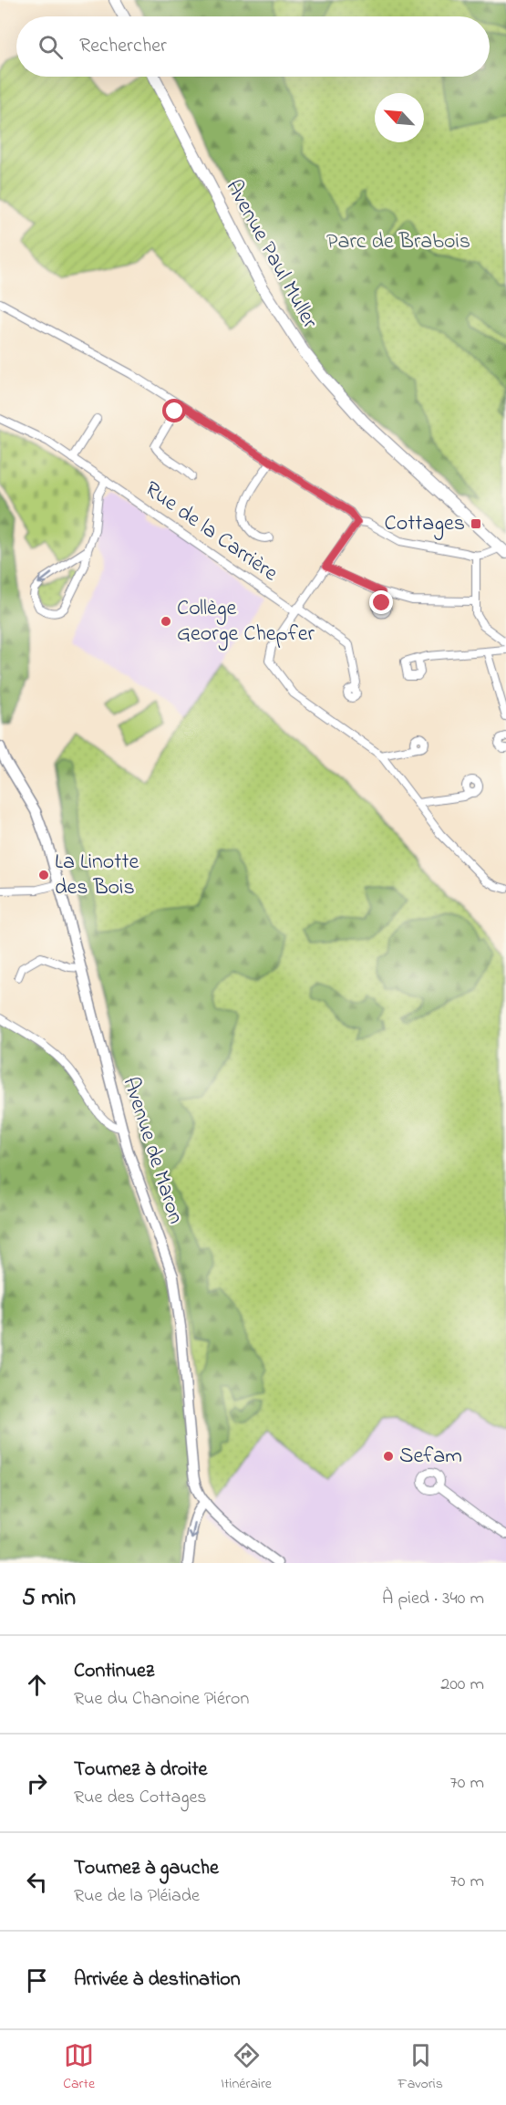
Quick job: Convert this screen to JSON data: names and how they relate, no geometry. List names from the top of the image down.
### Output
{
  "streets": {
    "main road": ["Avenue Paul Muller"],
    "street": ["Rue de la Carrière", "Avenue de Maron"]
  },
  "parks": ["Parc de Brabois"],
  "places": {
    "transit": ["Cottages"],
    "other": ["Collège George Chepfer", "La Linotte des Bois", "Sefam"]
  },
  "north": "top left",
  "page": {
    "search": "Rechercher",
    "heading": ["5 min", "À pied · 340 m"],
    "list": [
      ["Continuez", "Rue du Chanoine Piéron", "200 m"],
      ["Tournez à droite", "Rue des Cottages", "70 m"],
      ["Tournez à gauche", "Rue de la Pléiade", "70 m"],
      "Arrivée à destination"
    ],
    "nav": ["Carte", "Itinéraire", "Favoris"]
  }
}
